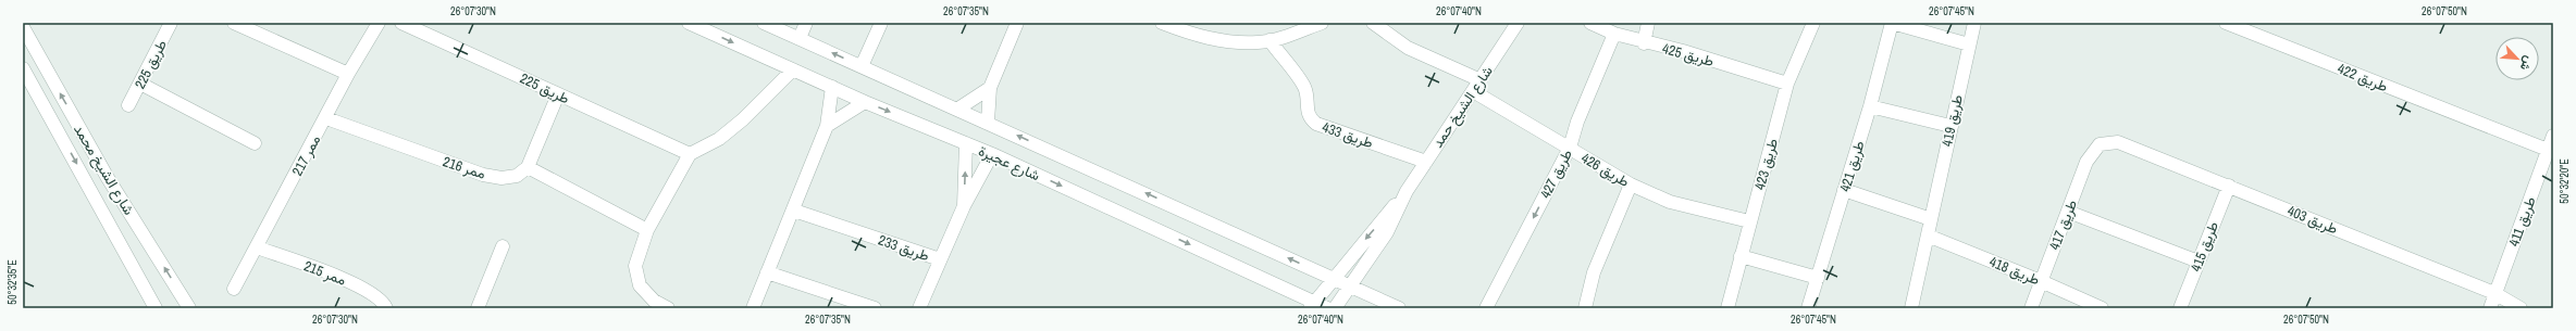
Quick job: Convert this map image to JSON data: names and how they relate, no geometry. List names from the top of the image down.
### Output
{
  "streets": {
    "street": [
      "طريق 425",
      "طريق 225",
      "طريق 422",
      "شارع الشيخ حمد",
      "طريق 419",
      "طريق 433",
      "ممر 217",
      "شارع عجيرة",
      "طريق 423",
      "طريق 421",
      "ممر 216",
      "شارع الشيخ محمد",
      "طريق 426",
      "طريق 427",
      "طريق 403",
      "طريق 411",
      "طريق 417",
      "طريق 415",
      "طريق 233",
      "طريق 418",
      "ممر 215"
    ]
  },
  "crossings": [
    ["طريق 425", "طريق 423"],
    ["طريق 425", "طريق 427"],
    ["طريق 422", "طريق 411"],
    ["شارع الشيخ حمد", "طريق 433"],
    ["شارع الشيخ حمد", "شارع عجيرة"],
    ["شارع الشيخ حمد", "طريق 426"],
    ["طريق 419", "طريق 418"],
    ["ممر 217", "ممر 216"],
    ["ممر 217", "ممر 215"],
    ["طريق 423", "طريق 426"],
    ["طريق 426", "طريق 427"],
    ["طريق 403", "طريق 411"],
    ["طريق 403", "طريق 417"],
    ["طريق 403", "طريق 415"],
    ["طريق 417", "طريق 418"]
  ],
  "north": "bottom right",
  "coordinates": [
    "26°07'30\"N",
    "26°07'35\"N",
    "26°07'40\"N",
    "26°07'45\"N",
    "26°07'50\"N",
    "50°32'20\"E",
    "50°32'35\"E"
  ]
}
